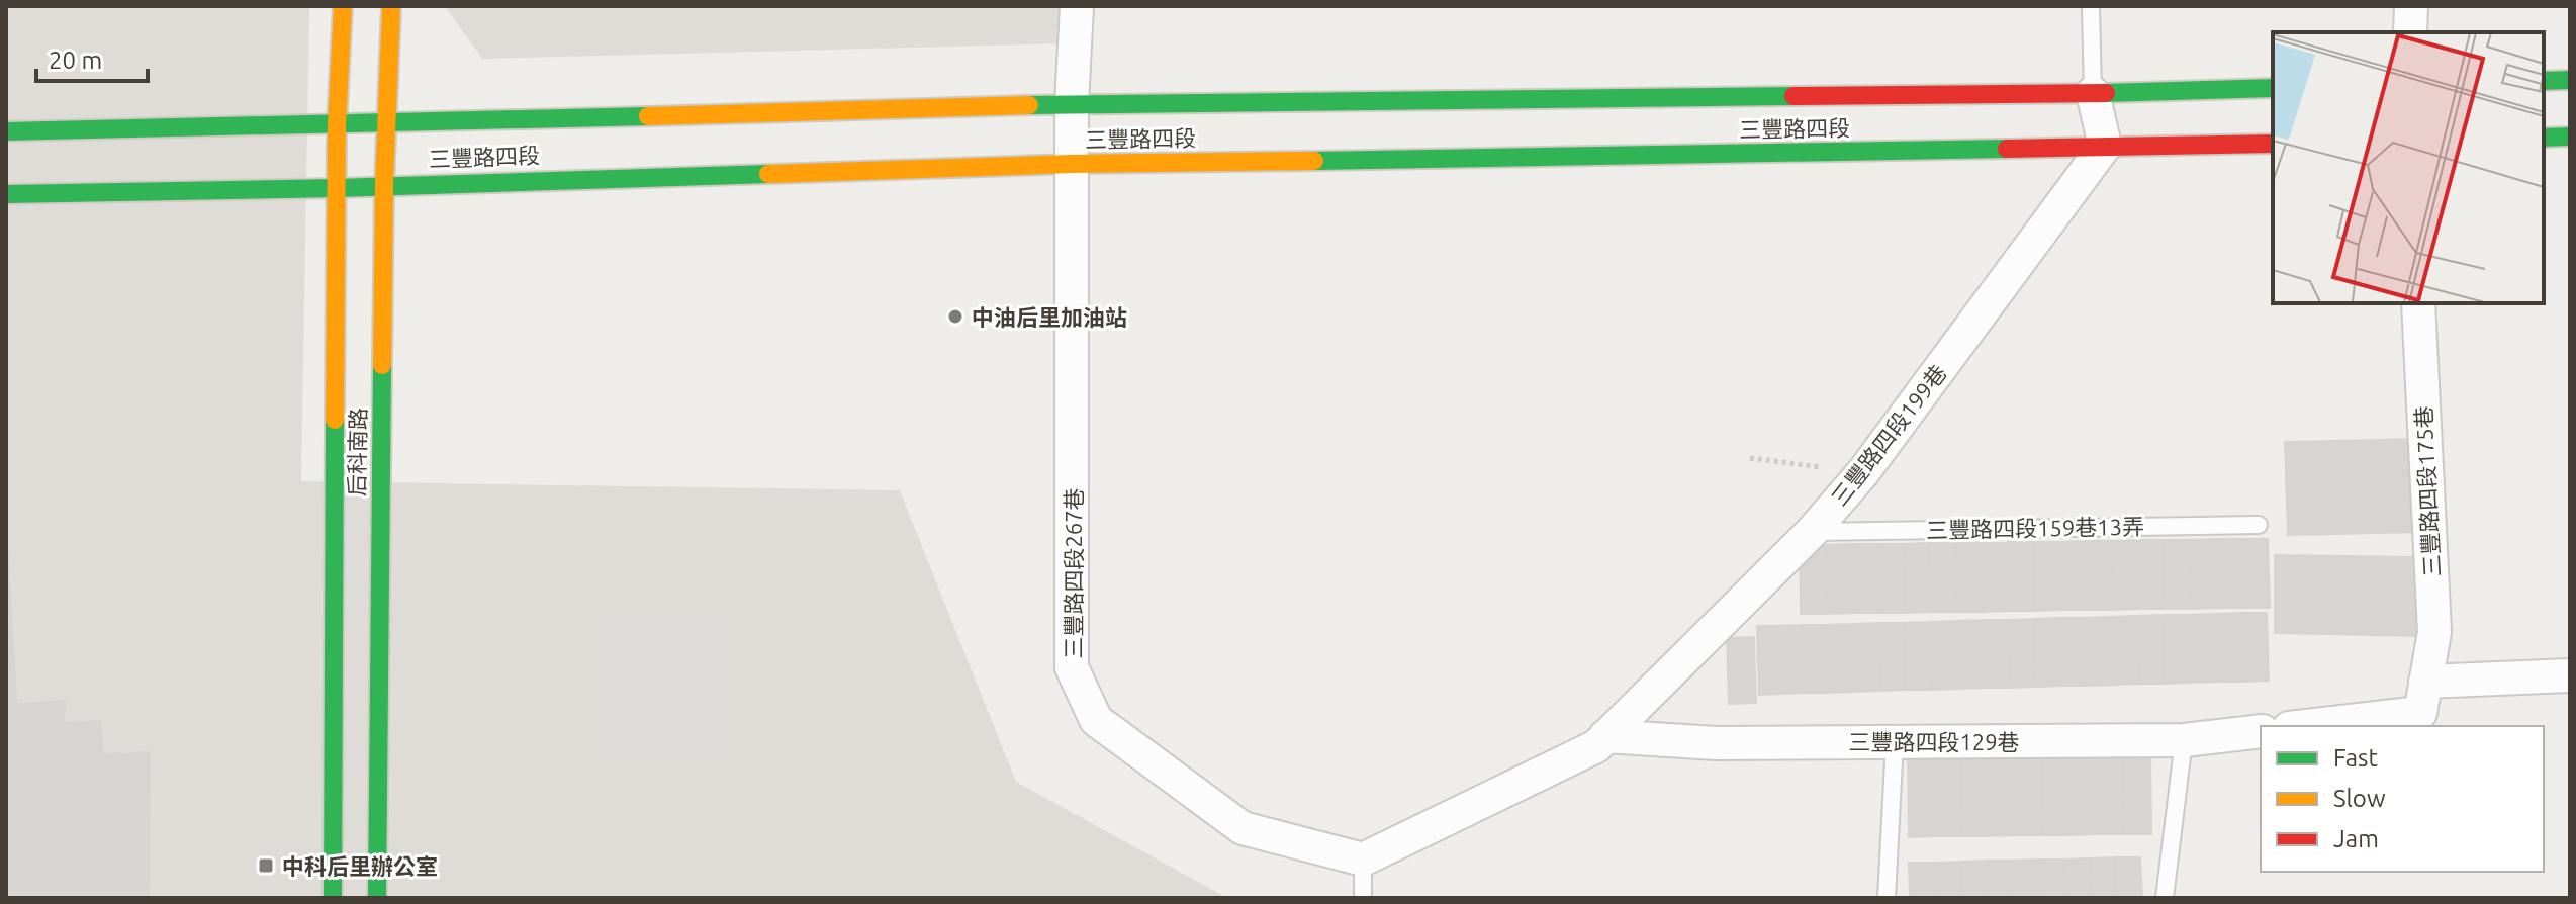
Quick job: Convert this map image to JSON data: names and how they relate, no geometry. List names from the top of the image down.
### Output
{
  "streets": {
    "main road": ["三豐路四段", "后科南路"],
    "street": [
      "三豐路四段199巷",
      "三豐路四段175巷",
      "三豐路四段267巷",
      "三豐路四段129巷"
    ],
    "lane": ["三豐路四段159巷13弄"]
  },
  "crossings": [
    ["三豐路四段", "三豐路四段199巷"],
    ["三豐路四段", "后科南路"],
    ["三豐路四段", "三豐路四段267巷"],
    ["三豐路四段199巷", "三豐路四段159巷13弄"],
    ["三豐路四段199巷", "三豐路四段267巷"],
    ["三豐路四段199巷", "三豐路四段129巷"]
  ],
  "places": {
    "other": ["中油后里加油站"],
    "transit": ["中科后里辦公室"]
  },
  "legend": ["Fast", "Slow", "Jam"],
  "scale_bar": "20 m"
}
